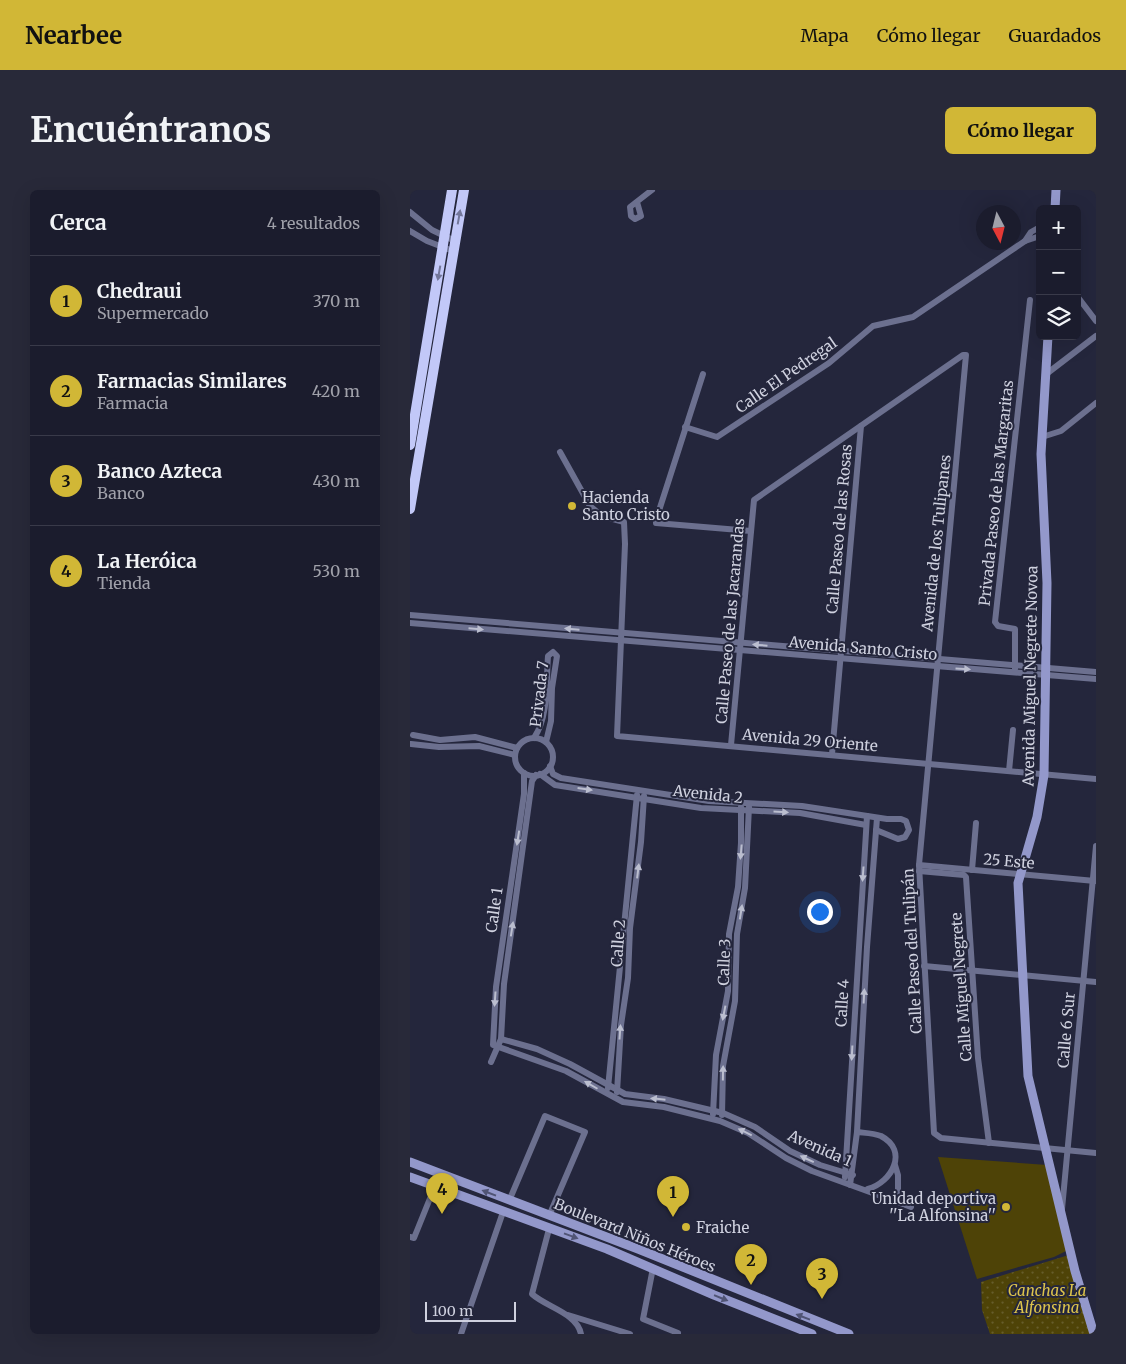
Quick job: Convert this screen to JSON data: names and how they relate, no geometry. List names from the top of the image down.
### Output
{
  "streets": {
    "main road": ["Avenida Miguel Negrete Novoa", "Boulevard Niños Héroes"],
    "street": [
      "Calle El Pedregal",
      "Privada Paseo de las Margaritas",
      "Calle Paseo de las Rosas",
      "Avenida de los Tulipanes",
      "Calle Paseo de las Jacarandas",
      "Avenida Santo Cristo",
      "Privada 7",
      "Avenida 29 Oriente",
      "Avenida 2",
      "25 Este",
      "Calle 1",
      "Calle 2",
      "Calle Paseo del Tulipán",
      "Calle 3",
      "Calle Miguel Negrete",
      "Calle 4",
      "Calle 6 Sur",
      "Avenida 1"
    ]
  },
  "crossings": [
    ["Privada Paseo de las Margaritas", "Avenida Santo Cristo"],
    ["Calle Paseo de las Rosas", "Avenida de los Tulipanes"],
    ["Calle Paseo de las Rosas", "Calle Paseo de las Jacarandas"],
    ["Calle Paseo de las Rosas", "Avenida Santo Cristo"],
    ["Calle Paseo de las Rosas", "Avenida 29 Oriente"],
    ["Avenida de los Tulipanes", "Calle Paseo de las Jacarandas"],
    ["Avenida de los Tulipanes", "Avenida Santo Cristo"],
    ["Avenida de los Tulipanes", "Avenida 29 Oriente"],
    ["Avenida de los Tulipanes", "Calle Paseo del Tulipán"],
    ["Calle Paseo de las Jacarandas", "Avenida Santo Cristo"],
    ["Calle Paseo de las Jacarandas", "Avenida 29 Oriente"],
    ["Avenida Santo Cristo", "Avenida Miguel Negrete Novoa"],
    ["Avenida Santo Cristo", "Avenida 29 Oriente"],
    ["Avenida Miguel Negrete Novoa", "Avenida 29 Oriente"],
    ["Avenida Miguel Negrete Novoa", "25 Este"],
    ["Avenida Miguel Negrete Novoa", "Calle 6 Sur"],
    ["Privada 7", "Avenida 2"],
    ["Privada 7", "Calle 1"],
    ["Avenida 29 Oriente", "Calle Paseo del Tulipán"],
    ["Avenida 2", "Calle 1"],
    ["Avenida 2", "Calle 2"],
    ["Avenida 2", "Calle 3"],
    ["Avenida 2", "Calle 4"],
    ["25 Este", "Calle Paseo del Tulipán"],
    ["25 Este", "Calle Miguel Negrete"],
    ["25 Este", "Calle 6 Sur"],
    ["Calle 1", "Avenida 1"],
    ["Calle 2", "Avenida 1"],
    ["Calle Paseo del Tulipán", "Calle Miguel Negrete"],
    ["Calle 3", "Avenida 1"],
    ["Calle 4", "Avenida 1"]
  ],
  "parks": ["Canchas La Alfonsina"],
  "places": ["Hacienda Santo Cristo", "Unidad deportiva ''La Alfonsina''", "Fraiche"],
  "scale_bar": "100 m",
  "north": "bottom",
  "page": {
    "header": "Nearbee",
    "nav": ["Mapa", "Cómo llegar", "Guardados"],
    "buttons": "Cómo llegar",
    "title": "Encuéntranos",
    "heading": ["Cerca", "4 resultados"],
    "map_buttons": ["+", "−"],
    "list": [
      {
        "mark": "1",
        "name": "Chedraui",
        "note": "Supermercado",
        "value": "370 m"
      },
      {
        "mark": "2",
        "name": "Farmacias Similares",
        "note": "Farmacia",
        "value": "420 m"
      },
      {
        "mark": "3",
        "name": "Banco Azteca",
        "note": "Banco",
        "value": "430 m"
      },
      {
        "mark": "4",
        "name": "La Heróica",
        "note": "Tienda",
        "value": "530 m"
      }
    ],
    "pins": [
      "4",
      "1",
      "2",
      "3"
    ],
    "scale": "100 m"
  }
}
